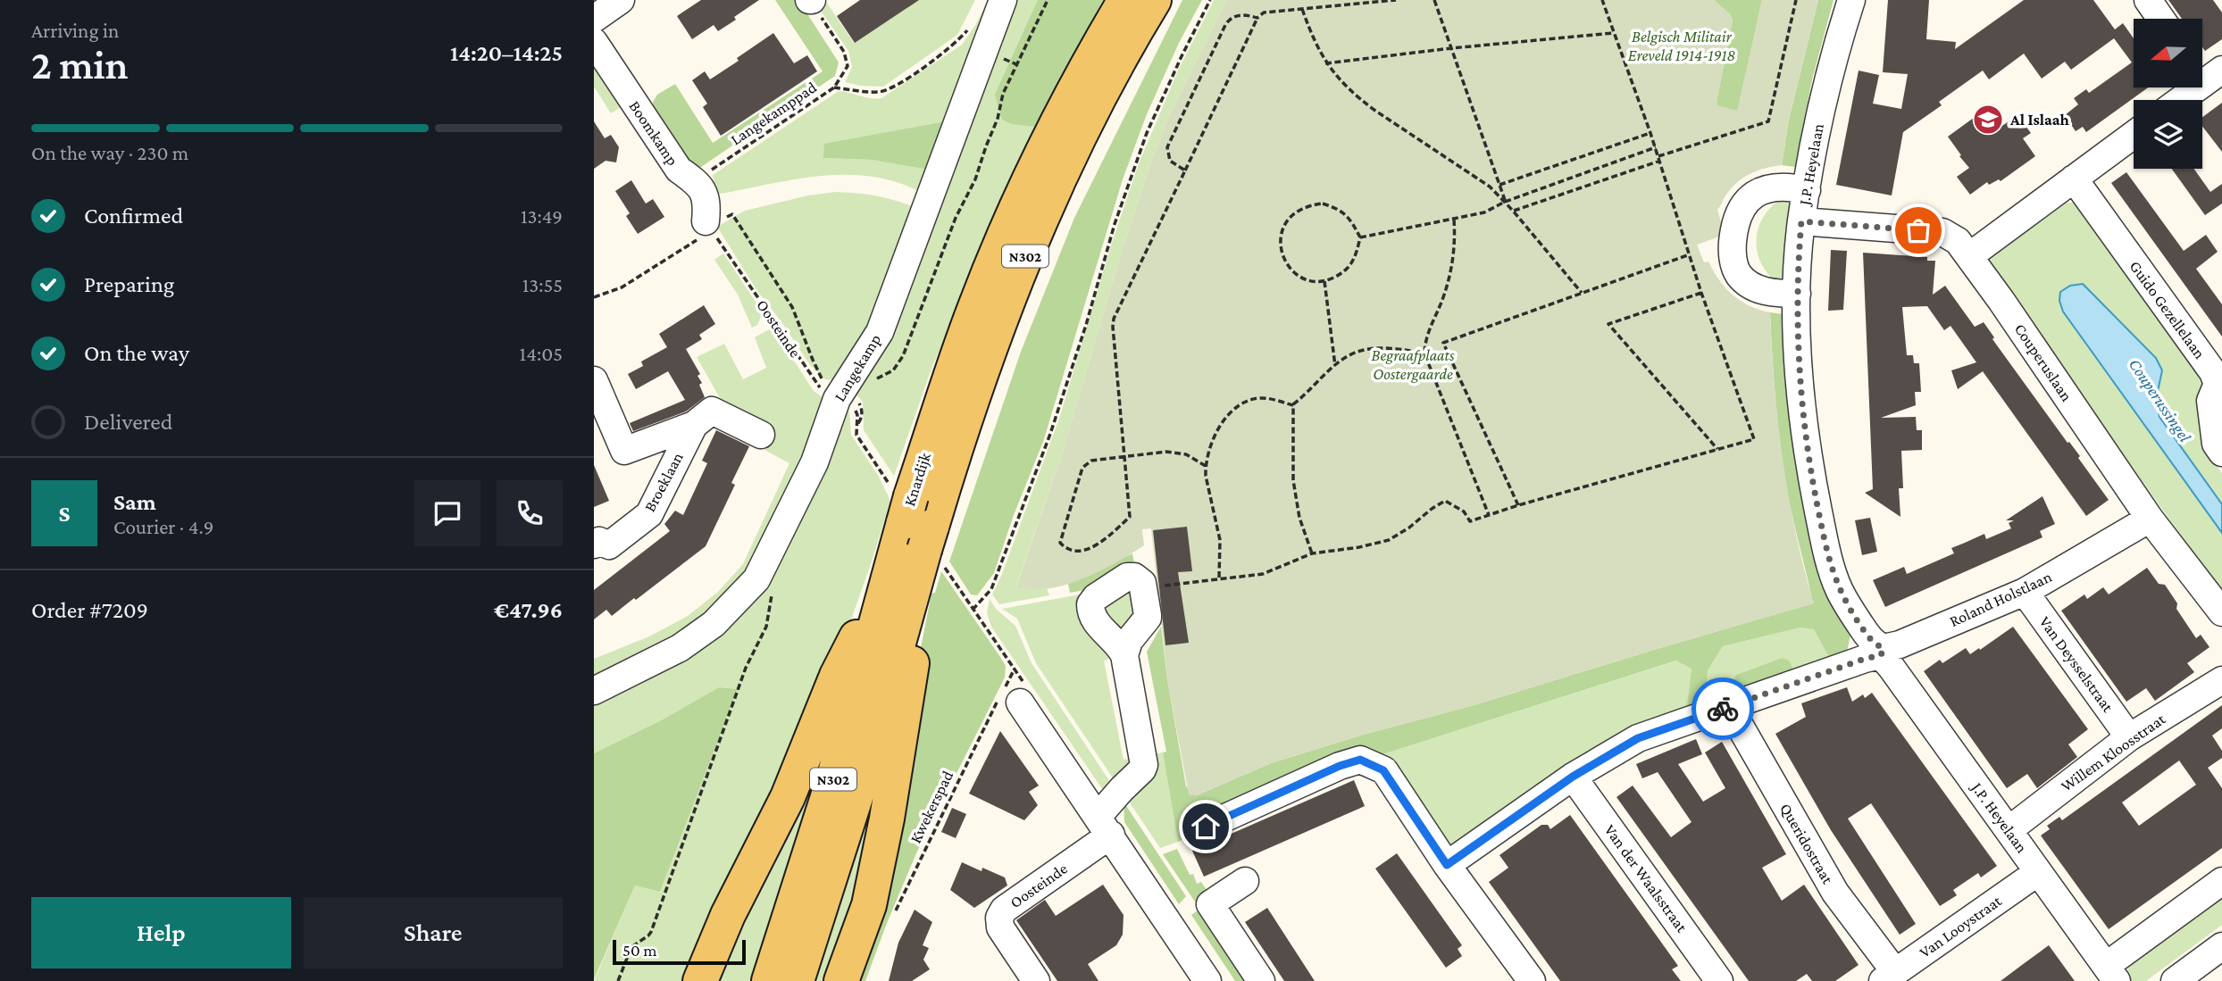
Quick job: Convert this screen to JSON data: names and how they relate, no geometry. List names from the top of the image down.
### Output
{
  "streets": {
    "main road": ["N302", "Knardijk"],
    "street": [
      "Boomkamp",
      "J.P. Heyelaan",
      "Guido Gezellelaan",
      "Oosteinde",
      "Couperuslaan",
      "Langekamp",
      "Broeklaan",
      "Roland Holstlaan",
      "Van Deysselstraat",
      "Willem Kloosstraat",
      "Queridostraat",
      "Van der Waalsstraat",
      "Van Looystraat"
    ],
    "path": ["Langekamppad", "Kwekerspad"]
  },
  "crossings": [
    ["Langekamppad", "Boomkamp"],
    ["Boomkamp", "Oosteinde"],
    ["J.P. Heyelaan", "Couperuslaan"],
    ["J.P. Heyelaan", "Roland Holstlaan"],
    ["J.P. Heyelaan", "Willem Kloosstraat"],
    ["J.P. Heyelaan", "Van Looystraat"],
    ["Oosteinde", "Langekamp"],
    ["Couperuslaan", "Roland Holstlaan"],
    ["Roland Holstlaan", "Van Deysselstraat"],
    ["Roland Holstlaan", "Queridostraat"],
    ["Roland Holstlaan", "Van der Waalsstraat"],
    ["Van Deysselstraat", "Willem Kloosstraat"],
    ["Queridostraat", "Van Looystraat"]
  ],
  "water": ["Couperussingel"],
  "parks": ["Belgisch Militair Ereveld 1914-1918", "Begraafplaats Oostergaarde"],
  "places": {
    "school or university": ["Al Islaah"]
  },
  "scale_bar": "50 m",
  "north": "left",
  "page": {
    "heading": ["2 min", "Arriving in", "14:20–14:25"],
    "panel": [
      "Sam",
      "Courier · 4.9",
      "Order #7209",
      "€47.96"
    ],
    "bar": "On the way · 230 m",
    "list": [
      ["Confirmed", "13:49"],
      ["Preparing", "13:55"],
      ["On the way", "14:05"],
      "Delivered"
    ],
    "round": "S",
    "buttons": ["Help", "Share"],
    "scale": "50 m"
  }
}
